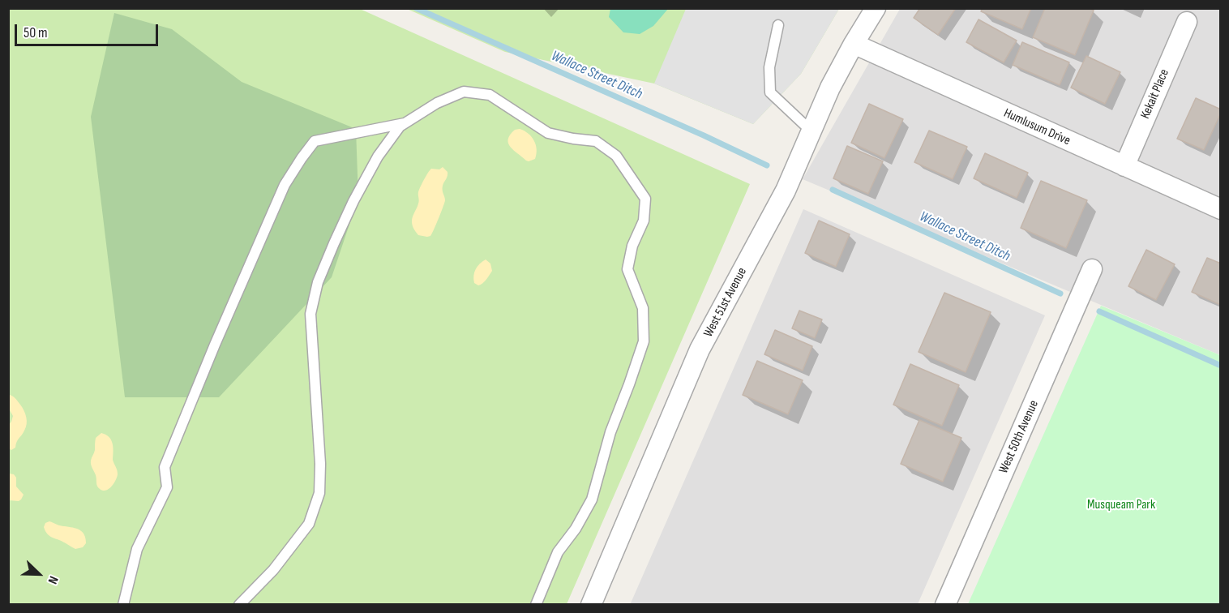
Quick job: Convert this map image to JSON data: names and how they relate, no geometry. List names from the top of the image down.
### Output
{
  "streets": {
    "street": [
      "Kekait Place",
      "Humlusum Drive",
      "West 51st Avenue",
      "West 50th Avenue"
    ]
  },
  "crossings": [
    ["Kekait Place", "Humlusum Drive"],
    ["Humlusum Drive", "West 51st Avenue"]
  ],
  "water": ["Wallace Street Ditch"],
  "parks": ["Musqueam Park"],
  "scale_bar": "50 m",
  "north": "bottom right"
}
